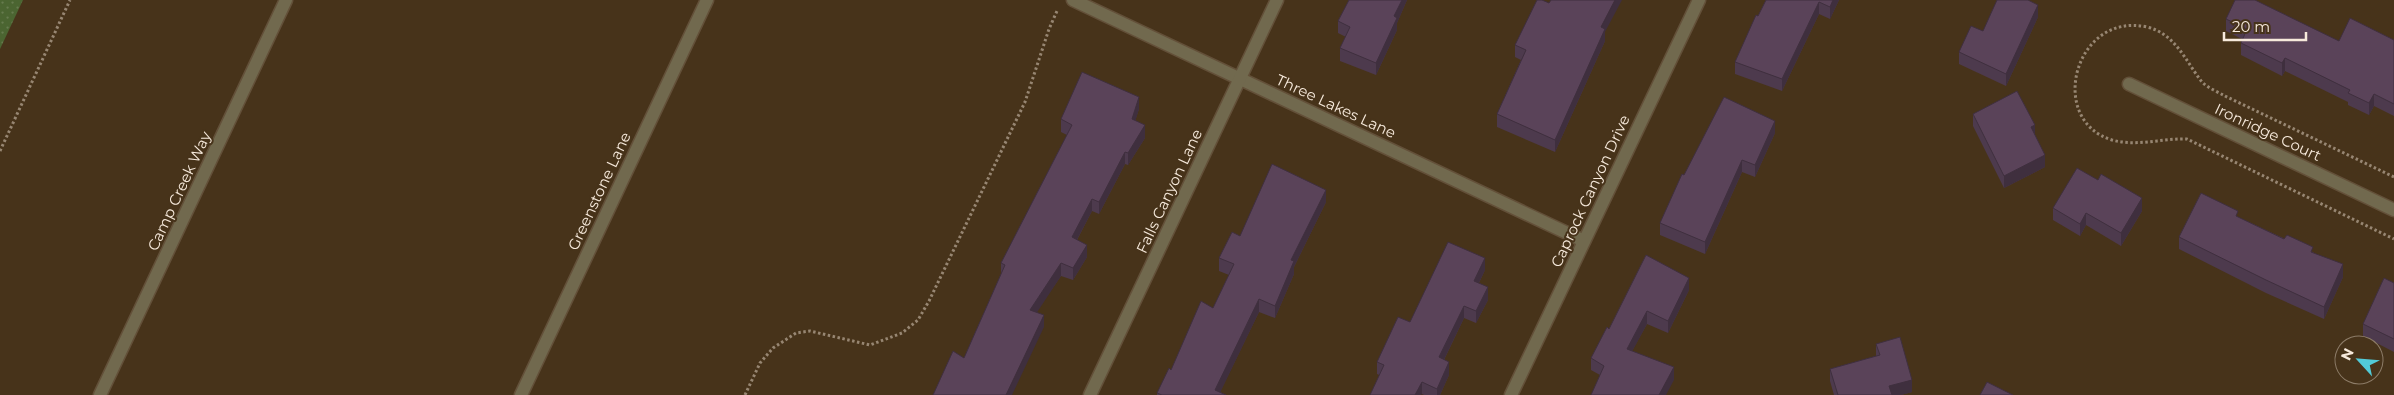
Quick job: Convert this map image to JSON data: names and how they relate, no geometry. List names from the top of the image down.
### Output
{
  "streets": {
    "street": [
      "Three Lakes Lane",
      "Ironridge Court",
      "Camp Creek Way",
      "Greenstone Lane",
      "Falls Canyon Lane",
      "Caprock Canyon Drive"
    ]
  },
  "crossings": [
    ["Three Lakes Lane", "Falls Canyon Lane"],
    ["Three Lakes Lane", "Caprock Canyon Drive"]
  ],
  "scale_bar": "20 m",
  "north": "top left"
}
